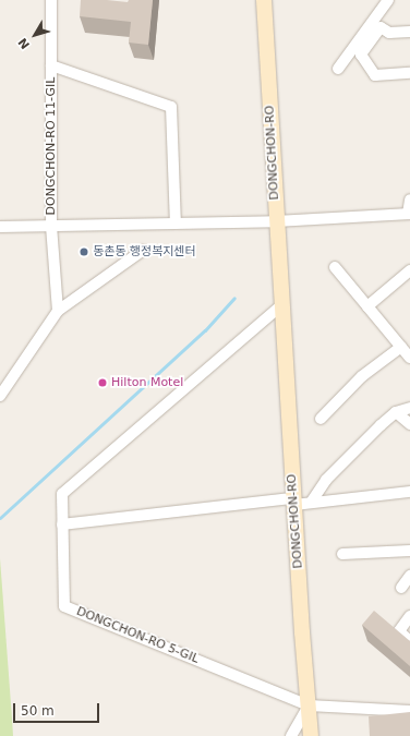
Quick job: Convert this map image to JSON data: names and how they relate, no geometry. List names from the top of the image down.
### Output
{
  "streets": {
    "main road": ["DONGCHON-RO"],
    "street": ["DONGCHON-RO 11-GIL", "DONGCHON-RO 5-GIL"]
  },
  "crossings": [
    ["DONGCHON-RO 11-GIL", "DONGCHON-RO"],
    ["DONGCHON-RO", "DONGCHON-RO 5-GIL"]
  ],
  "places": ["동촌동 행정복지센터", "Hilton Motel"],
  "scale_bar": "50 m",
  "north": "bottom left"
}
